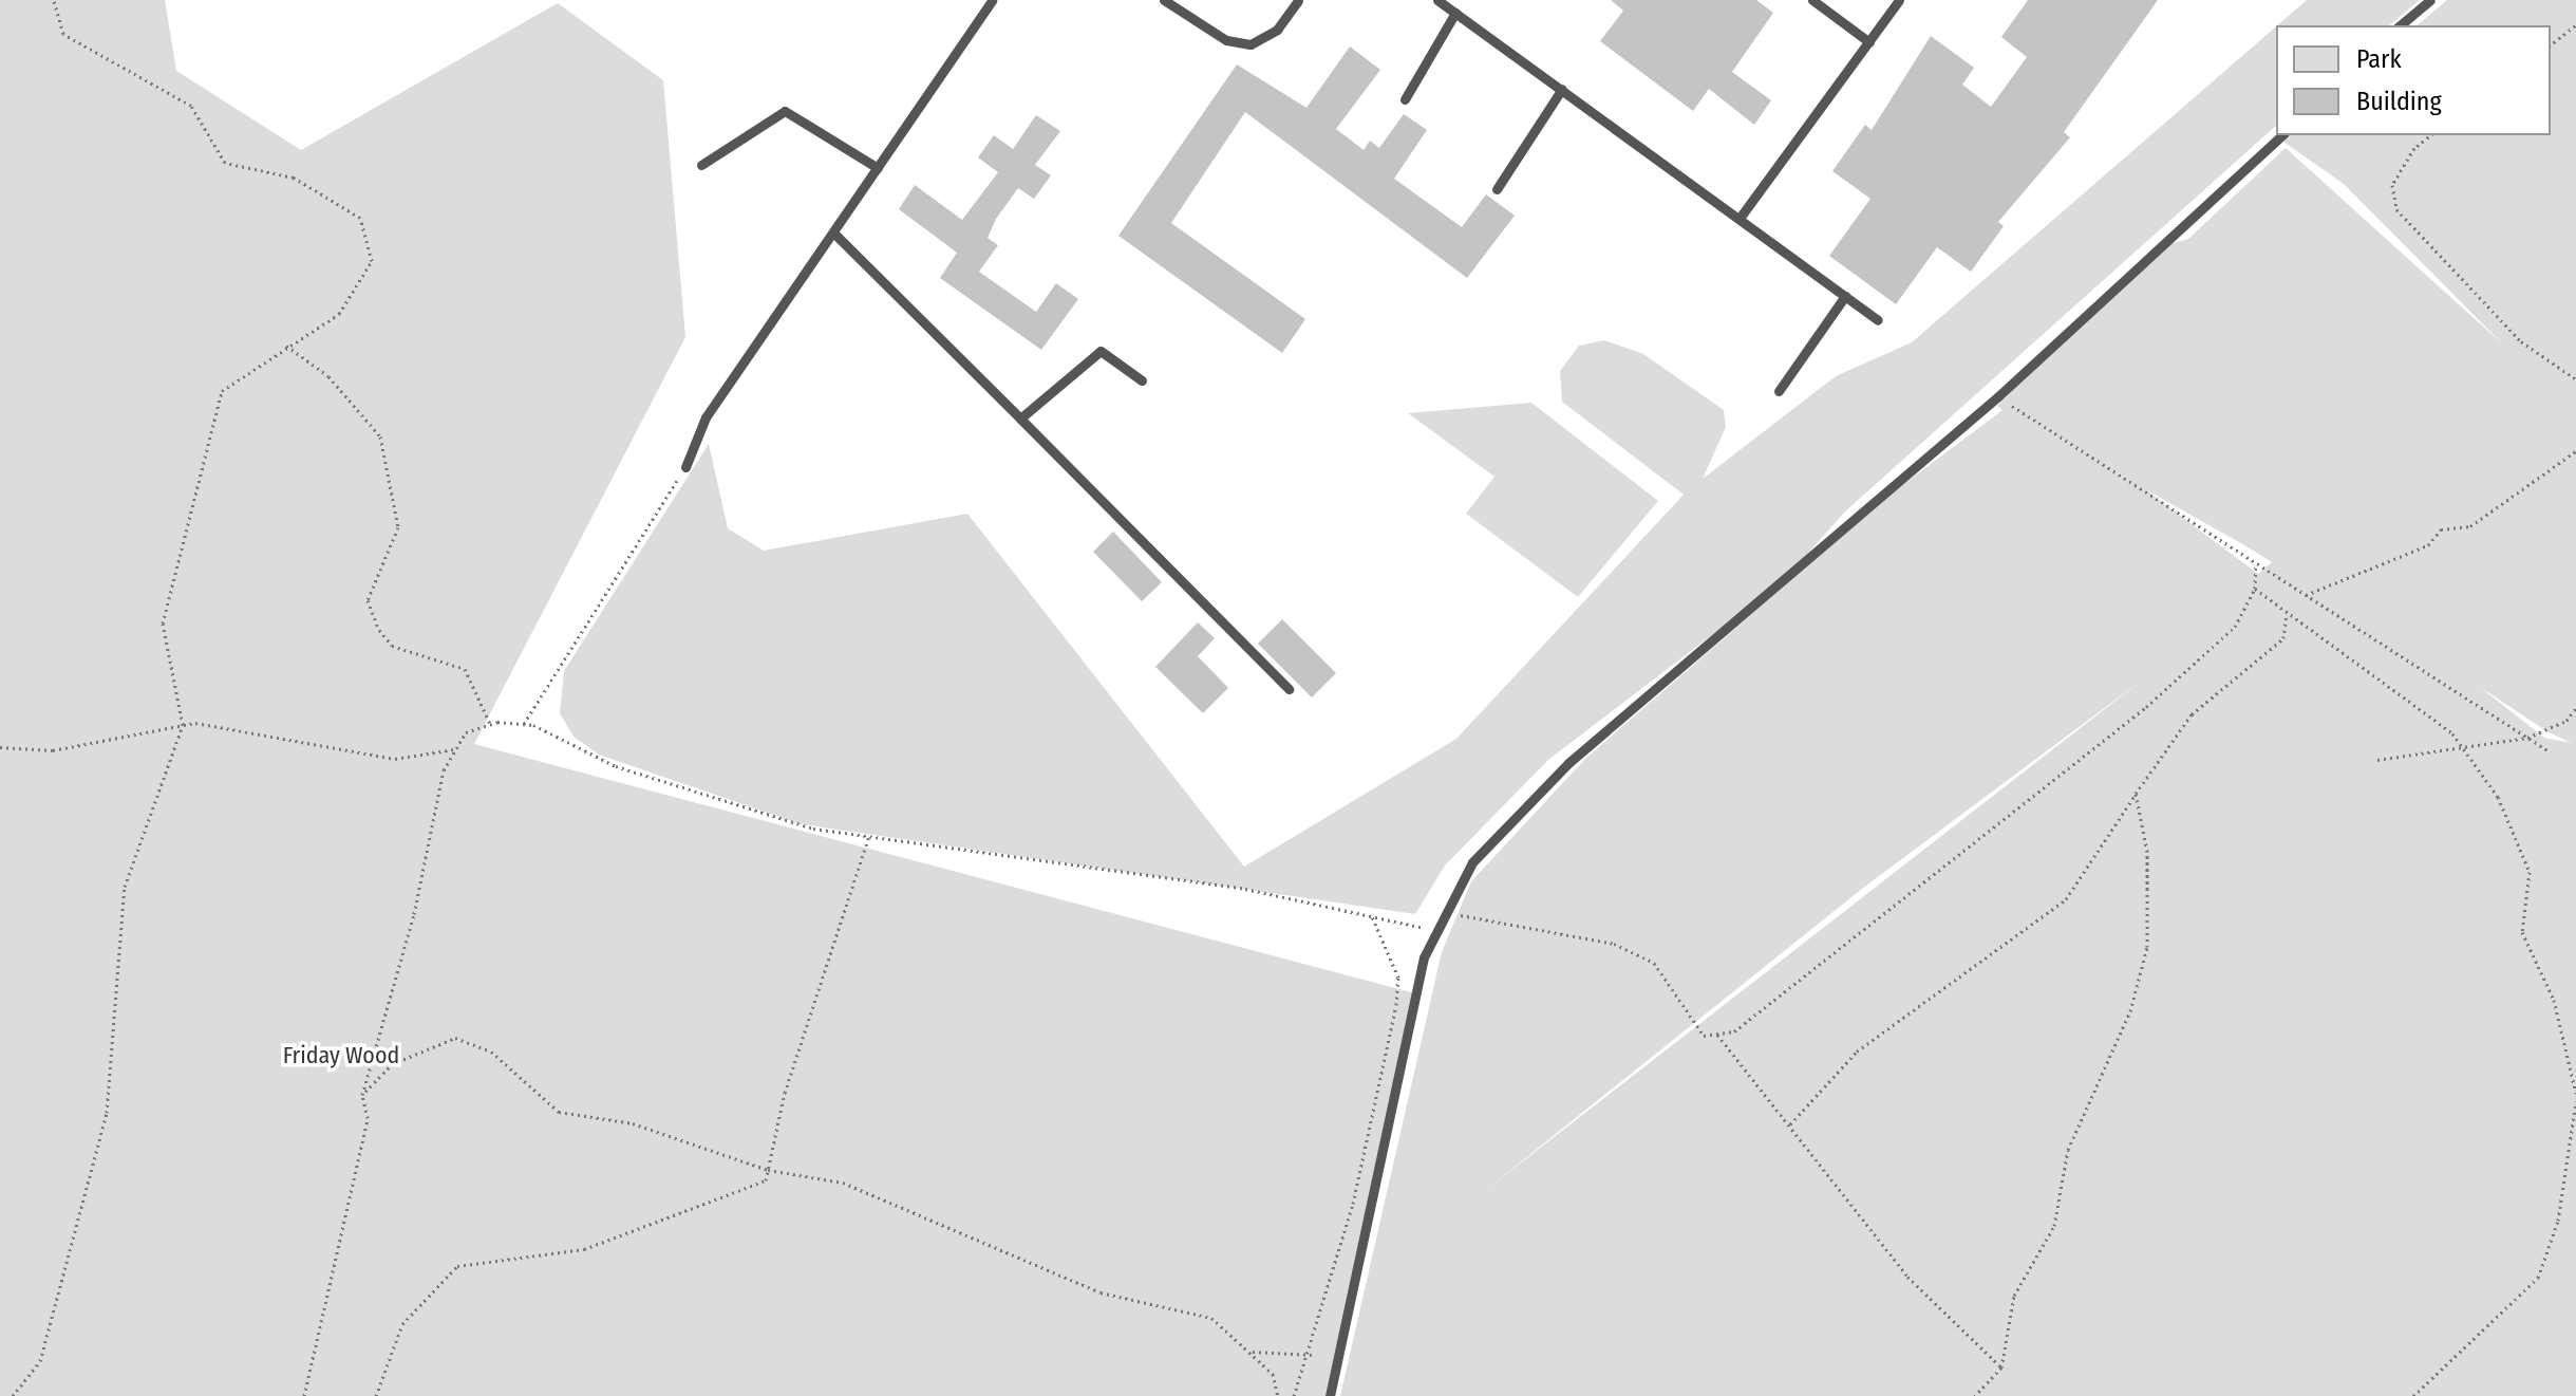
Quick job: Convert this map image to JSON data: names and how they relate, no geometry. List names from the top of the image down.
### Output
{
  "parks": ["Friday Wood"],
  "legend": ["Park", "Building"]
}
